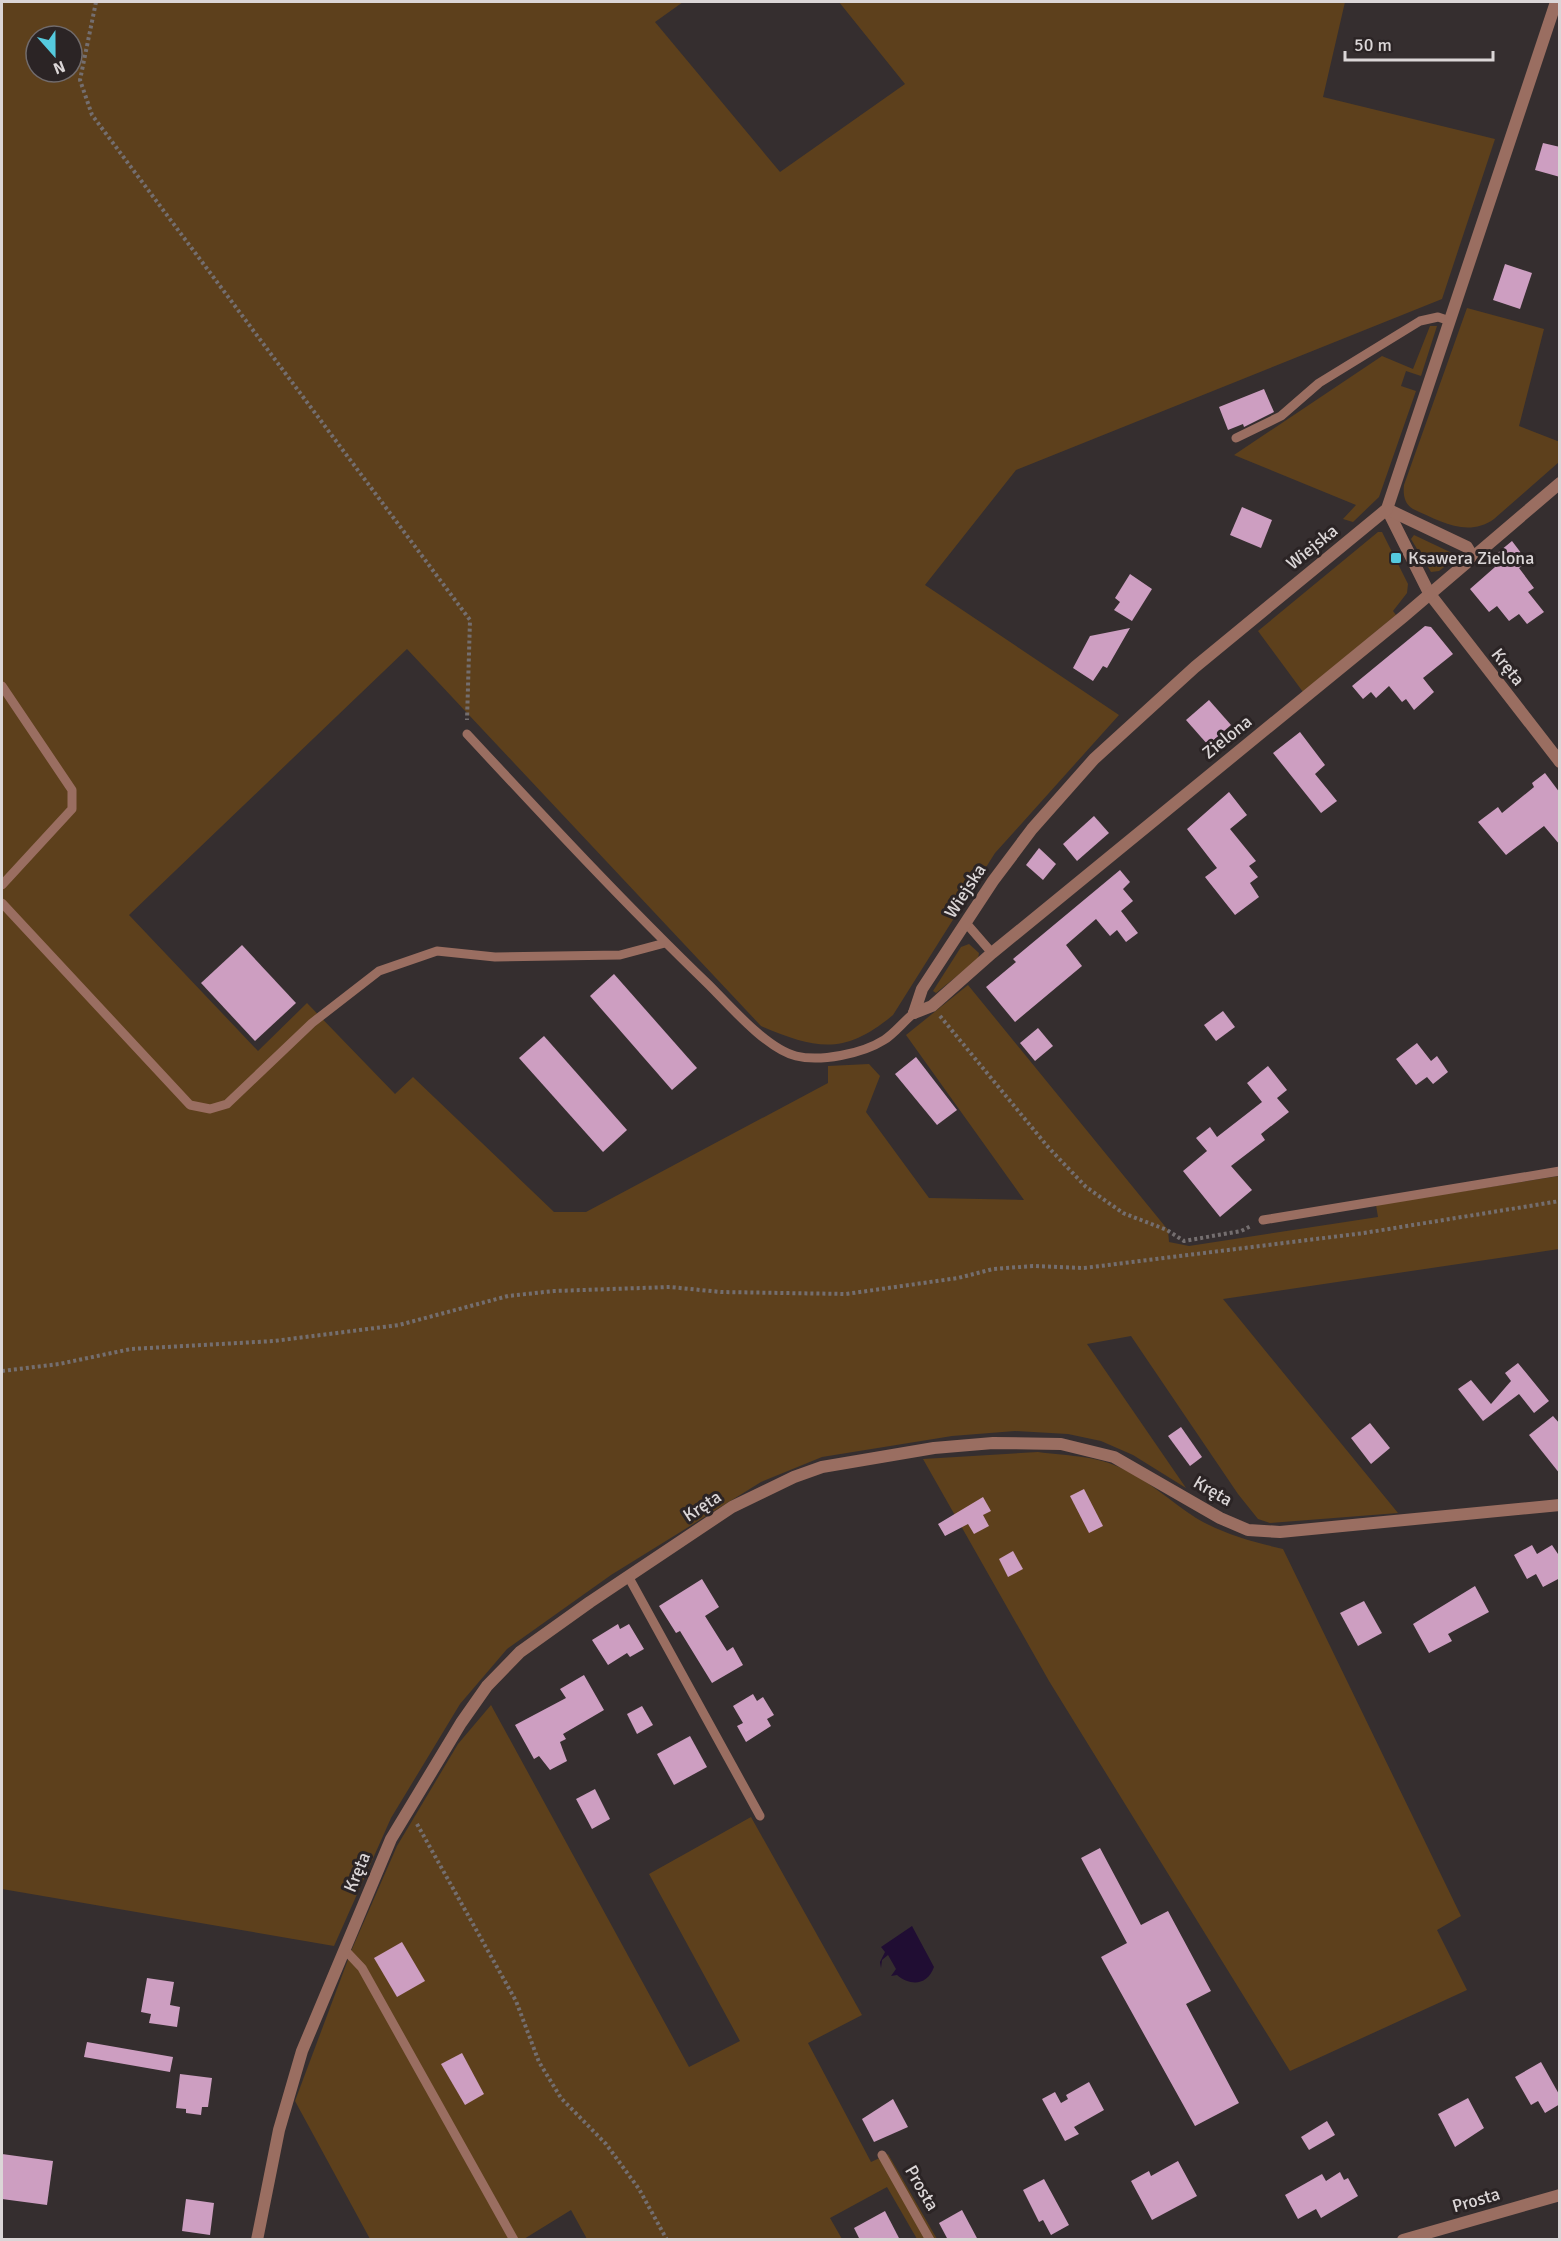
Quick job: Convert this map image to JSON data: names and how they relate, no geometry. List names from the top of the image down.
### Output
{
  "streets": {
    "street": [
      "Wiejska",
      "Kręta",
      "Zielona",
      "Prosta"
    ]
  },
  "crossings": [
    ["Wiejska", "Kręta"],
    ["Wiejska", "Zielona"],
    ["Kręta", "Zielona"]
  ],
  "places": {
    "transit": ["Ksawera Zielona"]
  },
  "scale_bar": "50 m",
  "north": "bottom"
}
